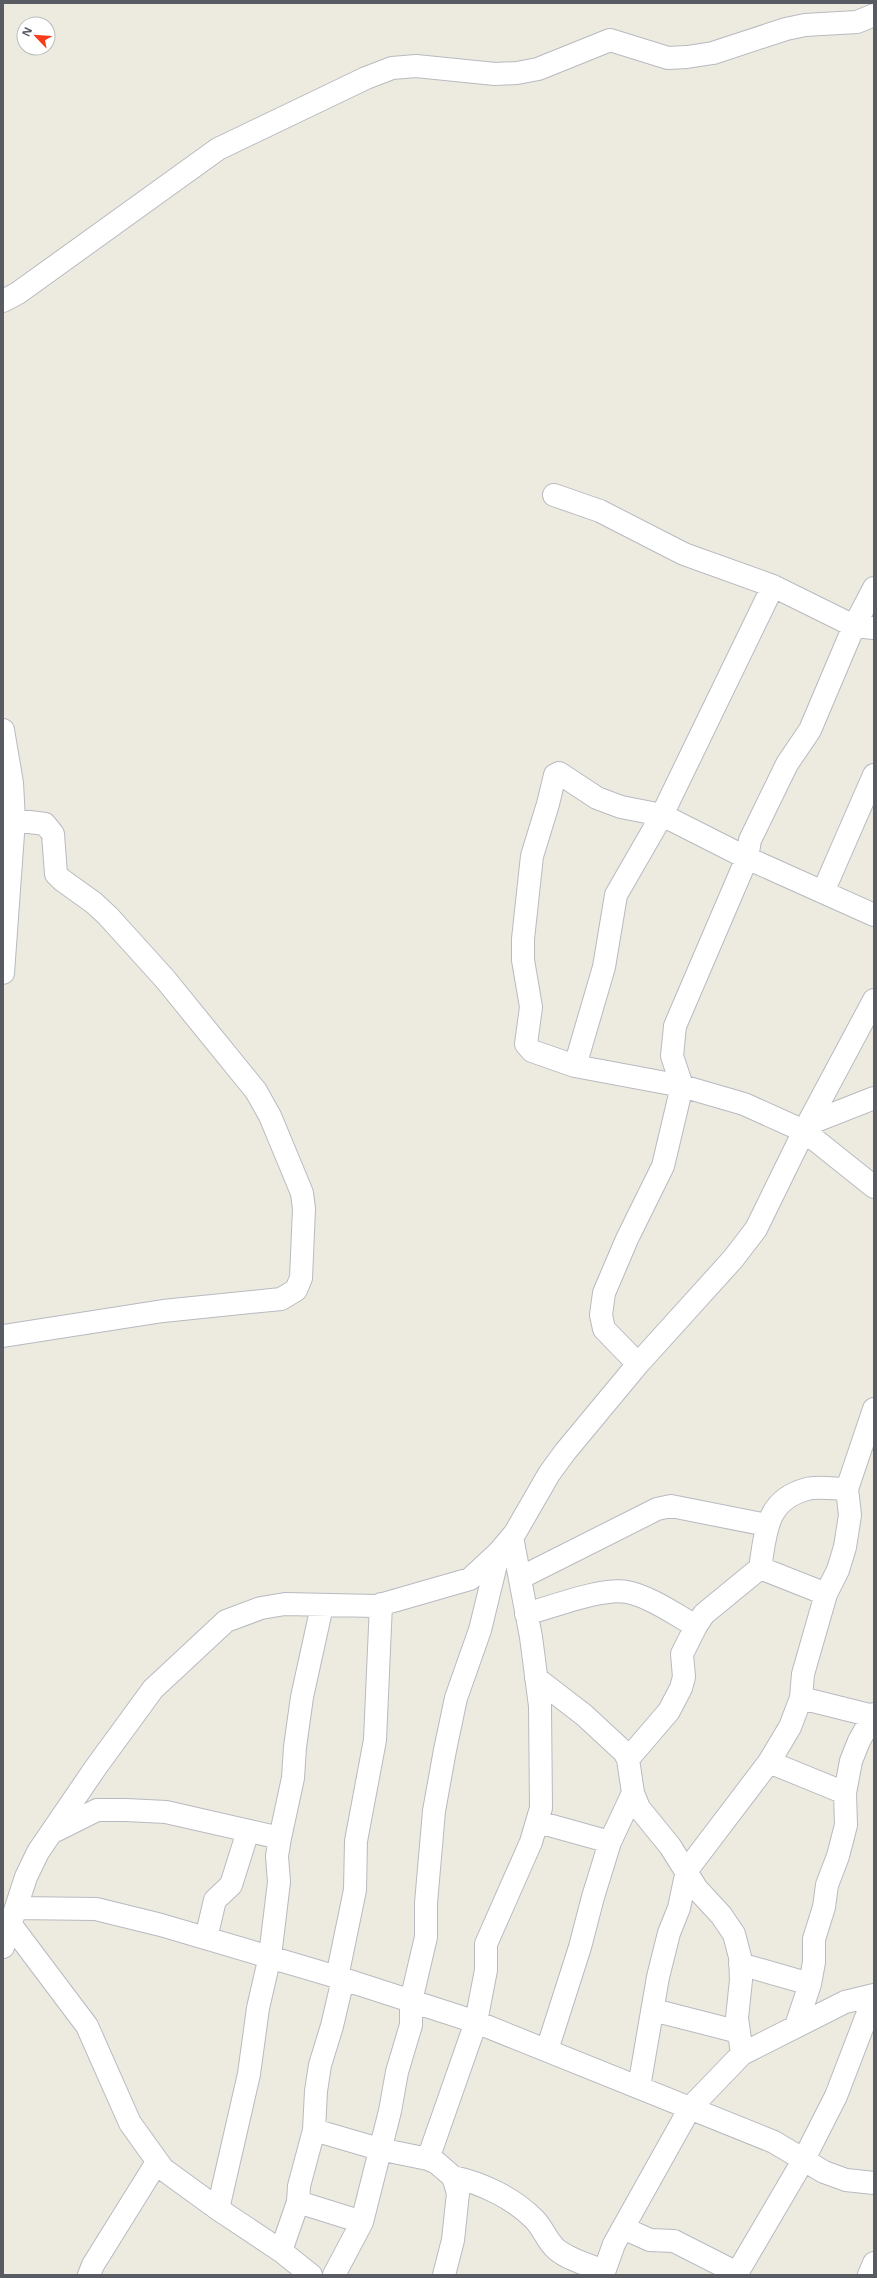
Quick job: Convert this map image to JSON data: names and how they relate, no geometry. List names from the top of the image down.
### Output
{
  "north": "top left"
}
